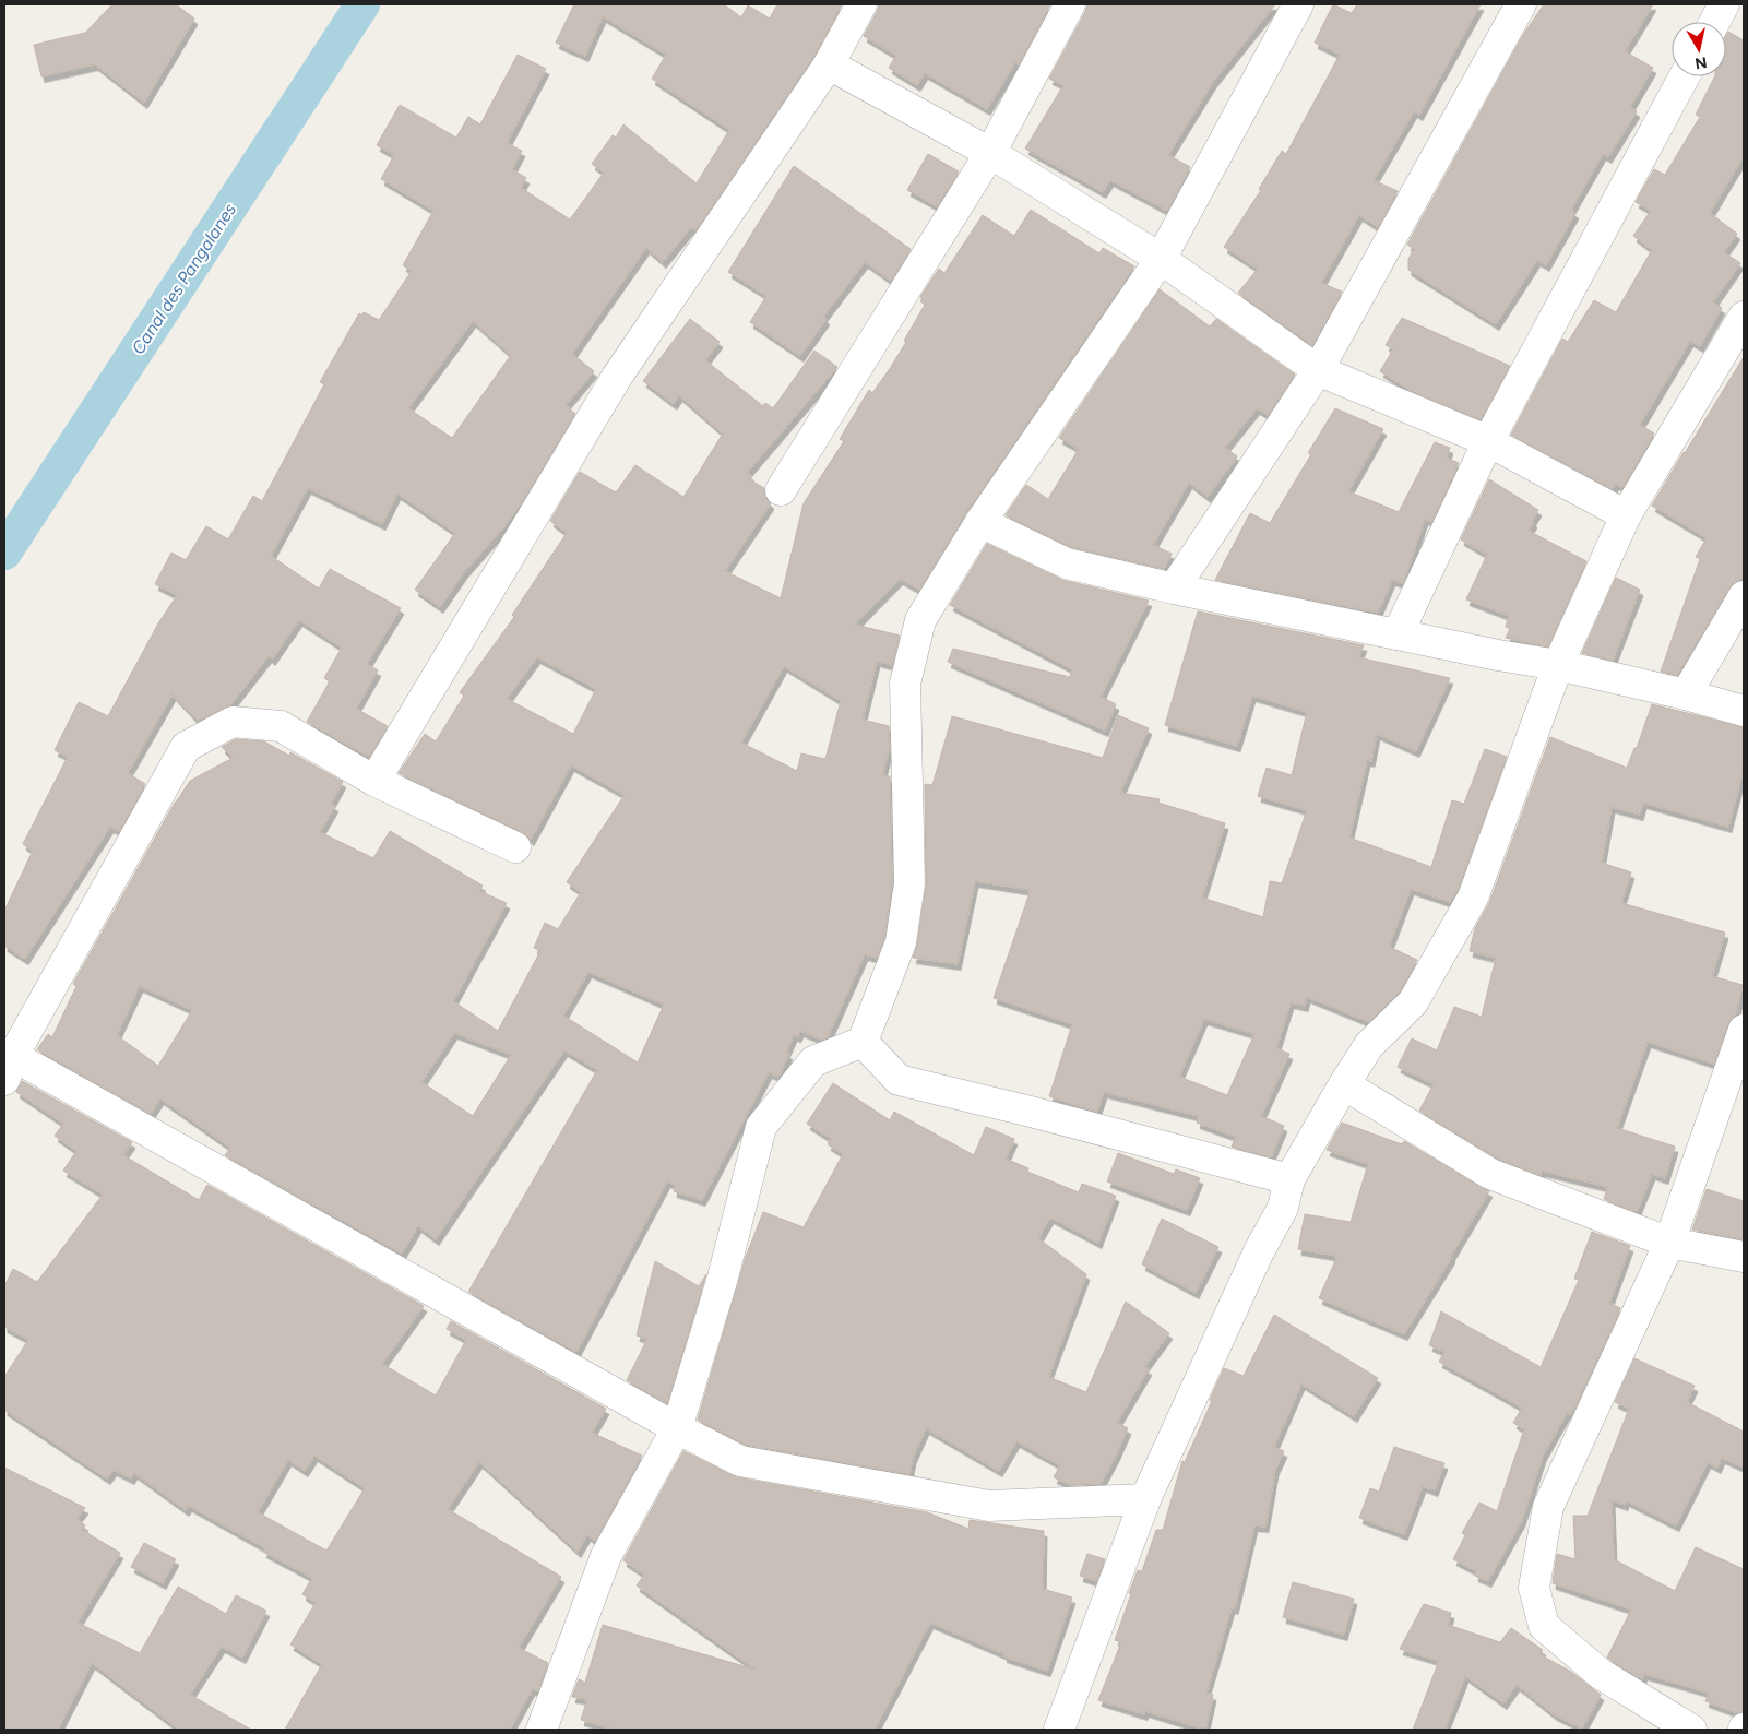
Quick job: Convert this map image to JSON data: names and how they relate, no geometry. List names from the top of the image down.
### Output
{
  "water": ["Canal des Pangalanes"],
  "north": "bottom"
}
